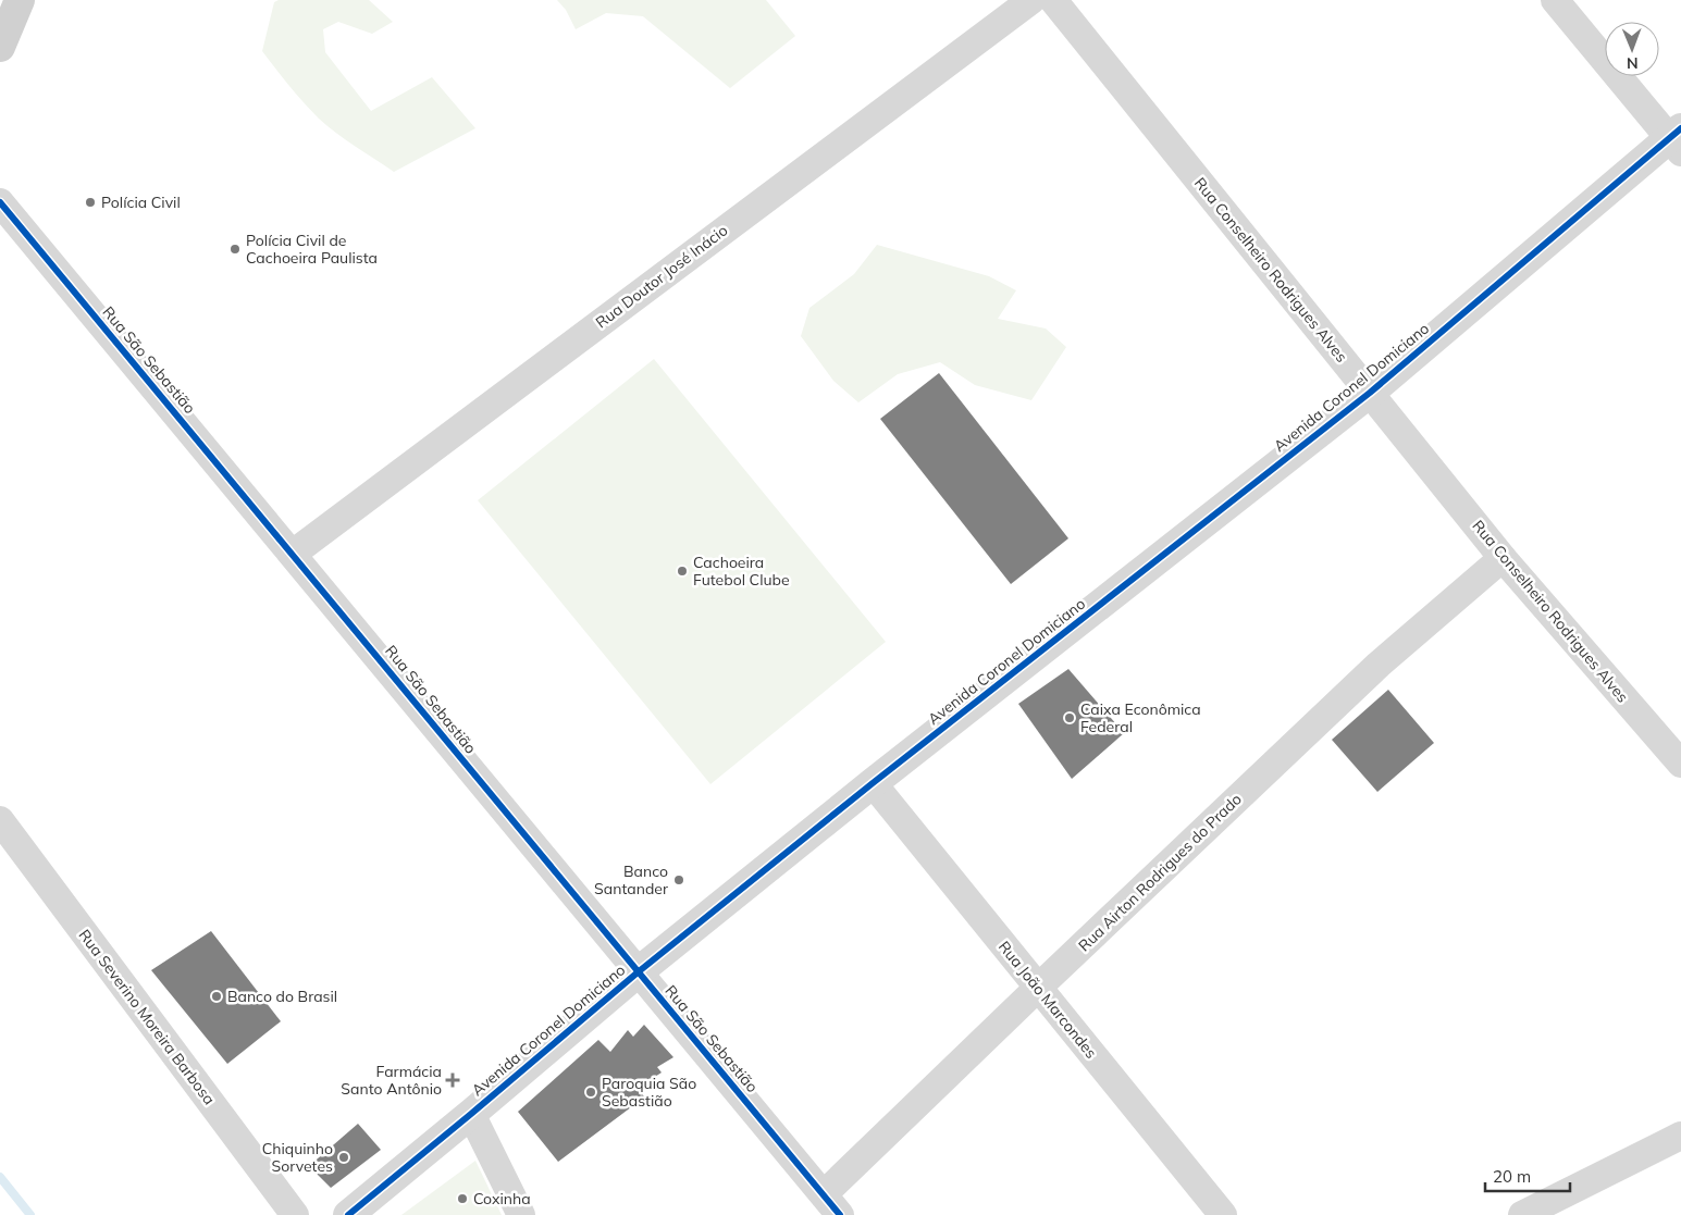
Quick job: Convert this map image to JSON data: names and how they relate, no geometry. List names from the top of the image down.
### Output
{
  "streets": {
    "street": [
      "Rua Conselheiro Rodrigues Alves",
      "Rua Doutor José Inácio",
      "Rua São Sebastião",
      "Avenida Coronel Domiciano",
      "Rua Airton Rodrigues do Prado",
      "Rua João Marcondes",
      "Rua Severino Moreira Barbosa"
    ]
  },
  "crossings": [
    ["Rua Conselheiro Rodrigues Alves", "Avenida Coronel Domiciano"],
    ["Rua Conselheiro Rodrigues Alves", "Rua Airton Rodrigues do Prado"],
    ["Rua Doutor José Inácio", "Rua São Sebastião"],
    ["Rua São Sebastião", "Avenida Coronel Domiciano"],
    ["Rua São Sebastião", "Rua Airton Rodrigues do Prado"],
    ["Avenida Coronel Domiciano", "Rua João Marcondes"],
    ["Rua Airton Rodrigues do Prado", "Rua João Marcondes"]
  ],
  "places": {
    "other": [
      "Polícia Civil",
      "Polícia Civil de Cachoeira Paulista",
      "Cachoeira Futebol Clube",
      "Caixa Econômica Federal",
      "Banco Santander",
      "Banco do Brasil",
      "Paroquia São Sebastião",
      "Chiquinho Sorvetes",
      "Coxinha"
    ],
    "health": ["Farmácia Santo Antônio"]
  },
  "scale_bar": "20 m",
  "north": "bottom"
}
